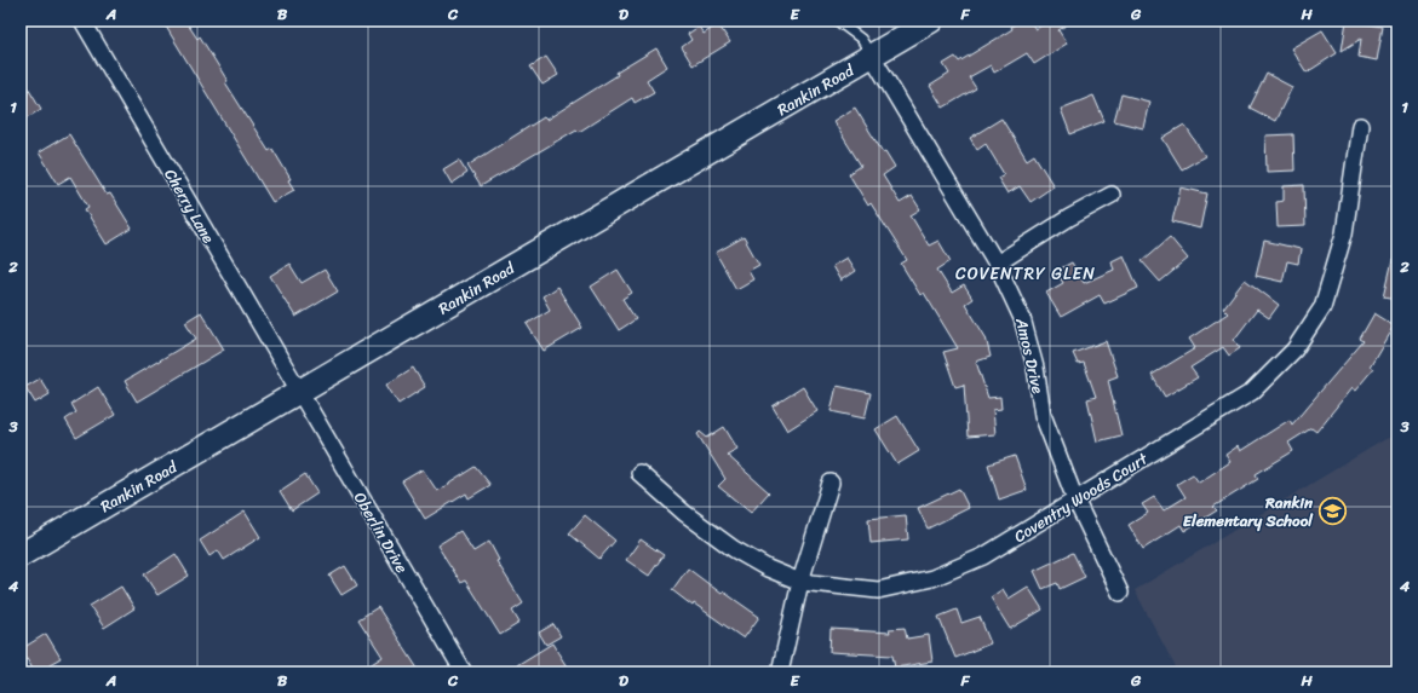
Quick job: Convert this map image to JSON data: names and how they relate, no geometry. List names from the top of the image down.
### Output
{
  "streets": {
    "street": [
      "Rankin Road",
      "Cherry Lane",
      "Amos Drive",
      "Coventry Woods Court",
      "Oberlin Drive"
    ]
  },
  "crossings": [
    ["Rankin Road", "Cherry Lane"],
    ["Rankin Road", "Amos Drive"],
    ["Rankin Road", "Oberlin Drive"],
    ["Cherry Lane", "Oberlin Drive"],
    ["Amos Drive", "Coventry Woods Court"]
  ],
  "districts": ["COVENTRY GLEN"],
  "places": {
    "school or university": ["Rankin Elementary School"]
  },
  "grid": {
    "columns": [
      "A",
      "B",
      "C",
      "D",
      "E",
      "F",
      "G",
      "H"
    ],
    "rows": [
      "1",
      "2",
      "3",
      "4"
    ]
  }
}
